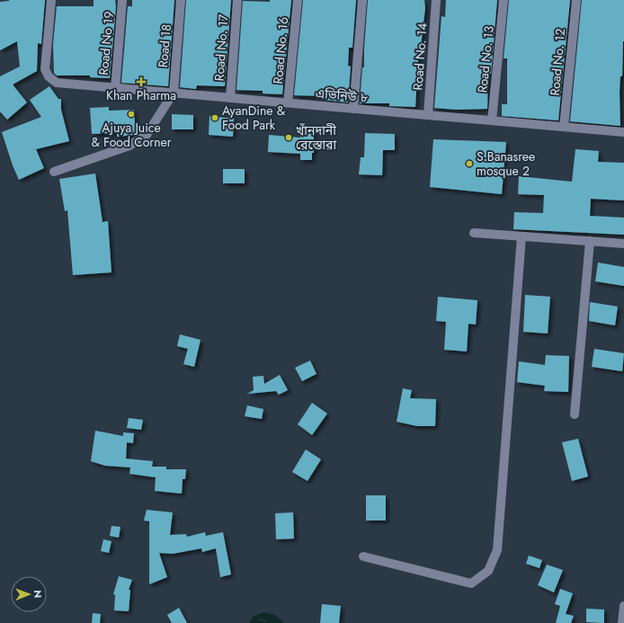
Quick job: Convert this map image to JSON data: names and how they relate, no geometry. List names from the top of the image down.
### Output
{
  "streets": {
    "street": [
      "Road No 19",
      "Road 18",
      "Road No. 17",
      "Road No. 16",
      "Road No. 14",
      "Road No. 13",
      "Road No. 12",
      "এভিনিউ ৮"
    ]
  },
  "crossings": [
    ["Road No 19", "এভিনিউ ৮"],
    ["Road 18", "এভিনিউ ৮"],
    ["Road No. 17", "এভিনিউ ৮"],
    ["Road No. 16", "এভিনিউ ৮"],
    ["Road No. 14", "এভিনিউ ৮"],
    ["Road No. 13", "এভিনিউ ৮"],
    ["Road No. 12", "এভিনিউ ৮"]
  ],
  "places": {
    "health": ["Khan Pharma"],
    "other": [
      "Ajuya Juice & Food Corner",
      "AyanDine & Food Park",
      "খাঁনদানী রেস্তোরা",
      "S.Banasree mosque 2"
    ]
  },
  "north": "right"
}
